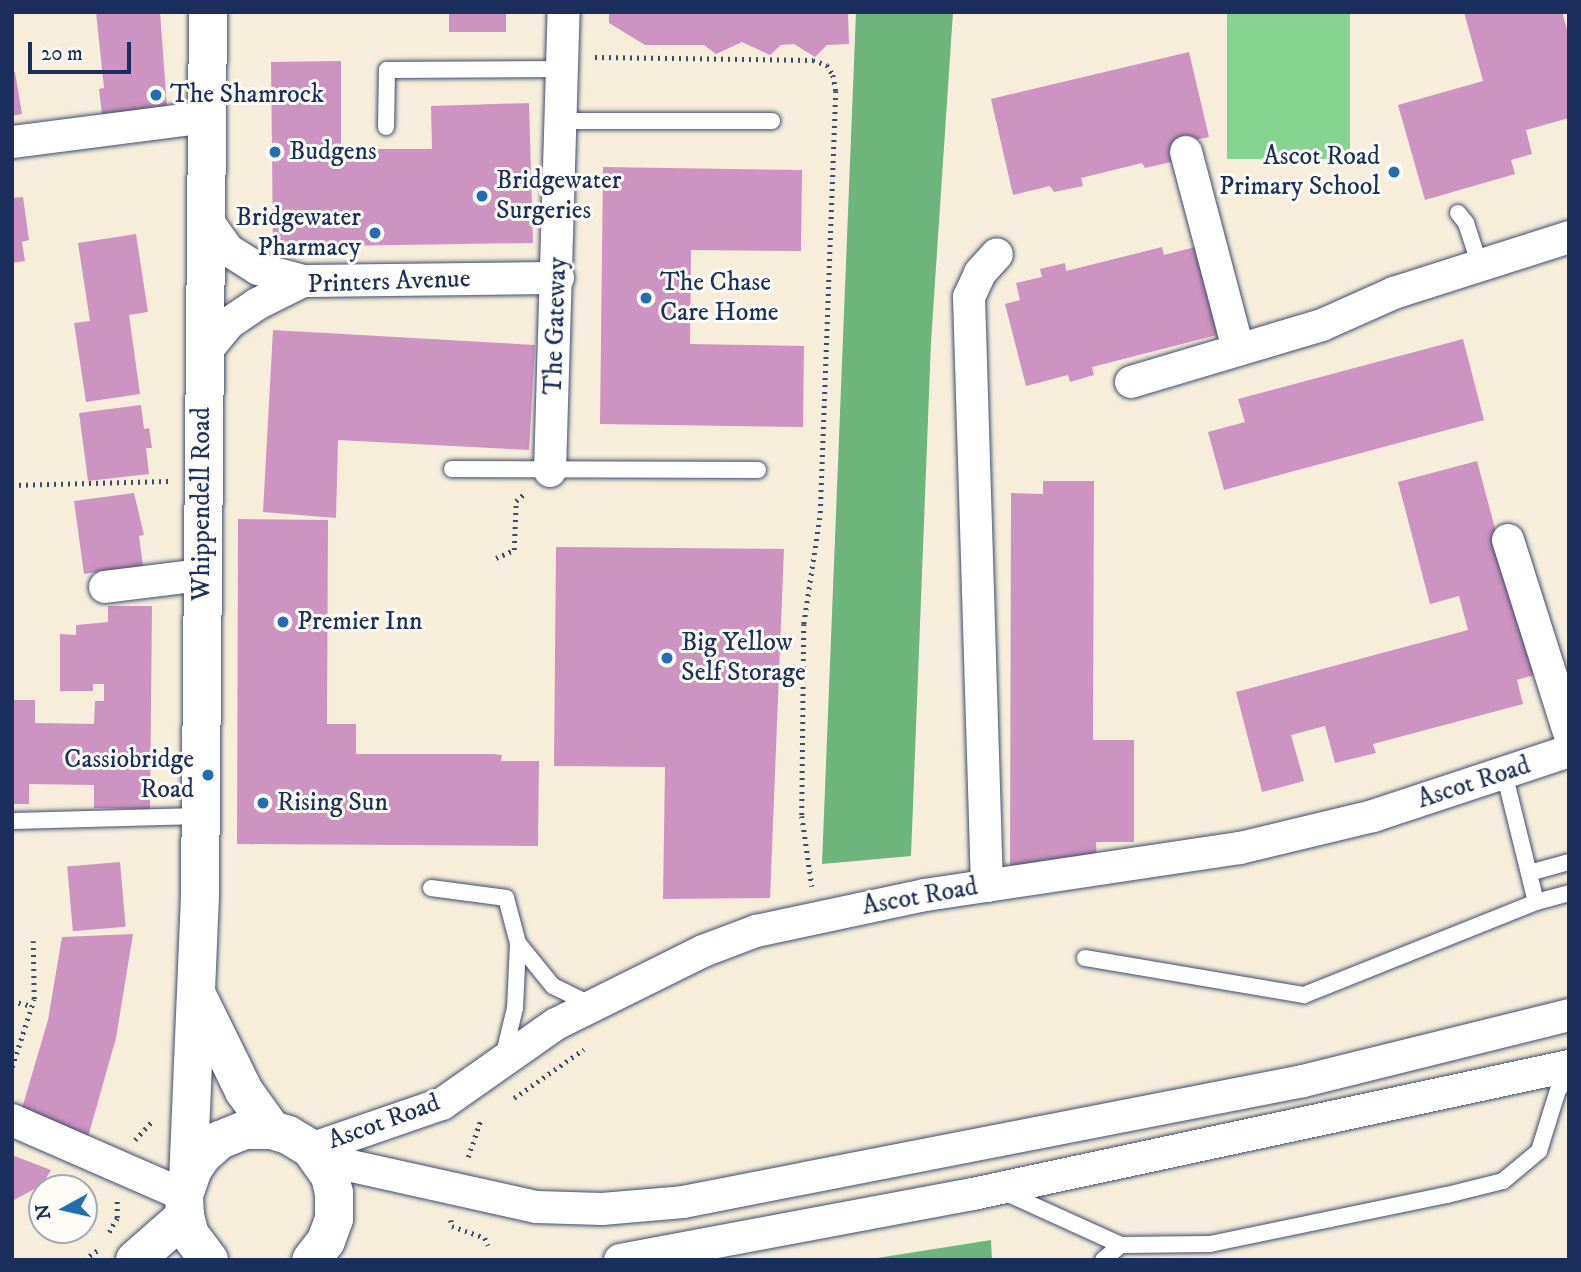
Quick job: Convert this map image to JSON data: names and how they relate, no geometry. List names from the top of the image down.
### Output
{
  "streets": {
    "street": [
      "Printers Avenue",
      "The Gateway",
      "Whippendell Road",
      "Ascot Road"
    ]
  },
  "crossings": [
    ["Printers Avenue", "The Gateway"],
    ["Printers Avenue", "Whippendell Road"]
  ],
  "places": [
    "The Shamrock",
    "Budgens",
    "Ascot Road Primary School",
    "Bridgewater Surgeries",
    "Bridgewater Pharmacy",
    "The Chase Care Home",
    "Premier Inn",
    "Big Yellow Self Storage",
    "Cassiobridge Road",
    "Rising Sun"
  ],
  "scale_bar": "20 m",
  "north": "left"
}
